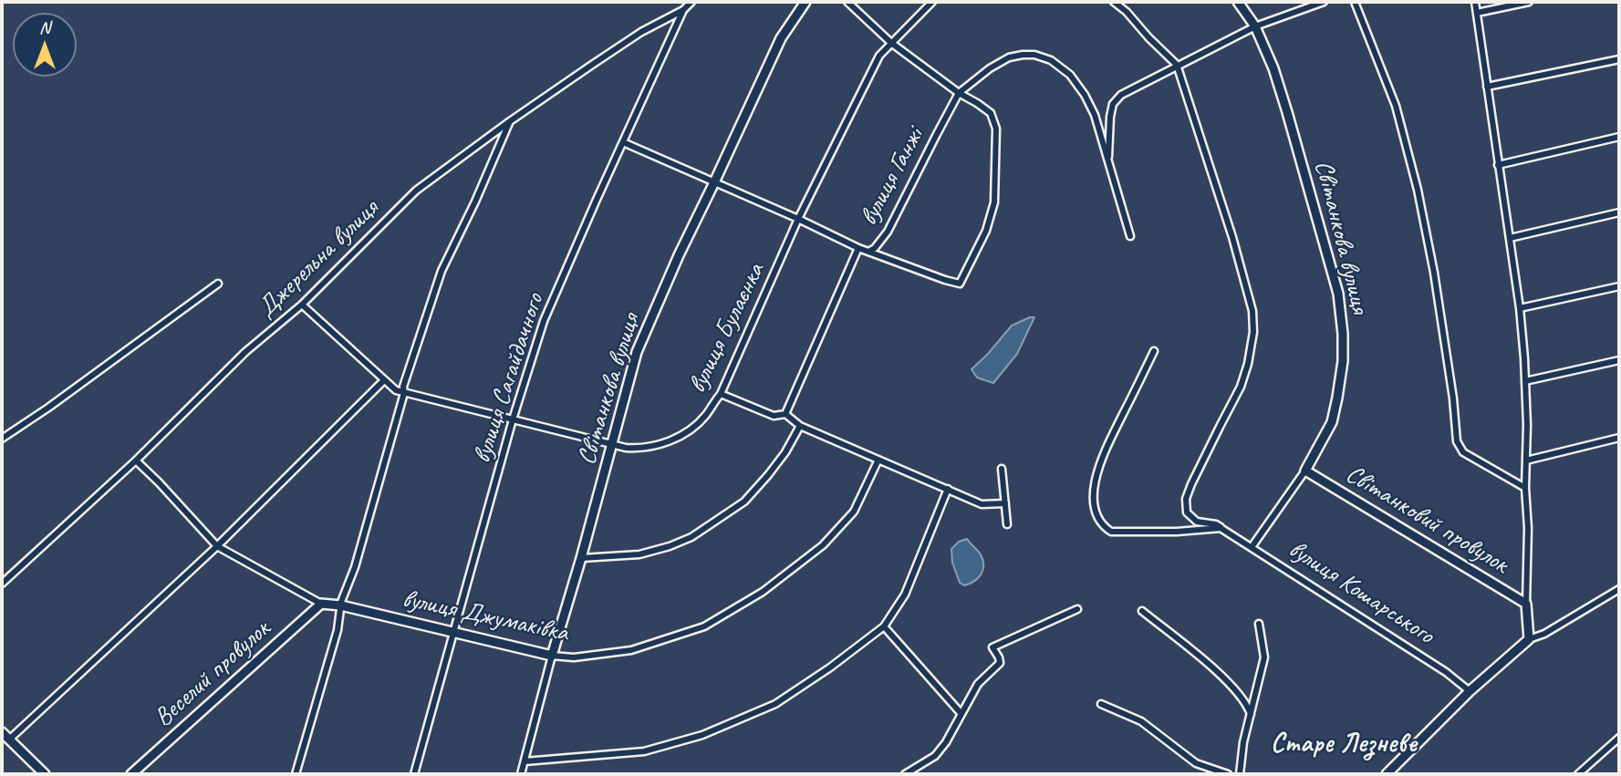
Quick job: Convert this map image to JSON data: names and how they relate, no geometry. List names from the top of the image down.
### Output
{
  "streets": {
    "street": [
      "вулиця Ганжі",
      "Світанкова вулиця",
      "Джерельна вулиця",
      "вулиця Булаєнка",
      "вулиця Сагайдачного",
      "Світанковий провулок",
      "вулиця Кошарського",
      "вулиця Джумаківка",
      "Веселий провулок"
    ]
  },
  "crossings": [
    ["Світанкова вулиця", "вулиця Булаєнка"],
    ["Світанкова вулиця", "Світанковий провулок"],
    ["Світанкова вулиця", "вулиця Кошарського"],
    ["Світанкова вулиця", "вулиця Джумаківка"],
    ["Джерельна вулиця", "вулиця Булаєнка"],
    ["Джерельна вулиця", "вулиця Сагайдачного"],
    ["Джерельна вулиця", "вулиця Джумаківка"],
    ["вулиця Булаєнка", "вулиця Сагайдачного"],
    ["вулиця Сагайдачного", "вулиця Джумаківка"],
    ["вулиця Джумаківка", "Веселий провулок"]
  ],
  "districts": ["Старе Лезневе"],
  "north": "top"
}
